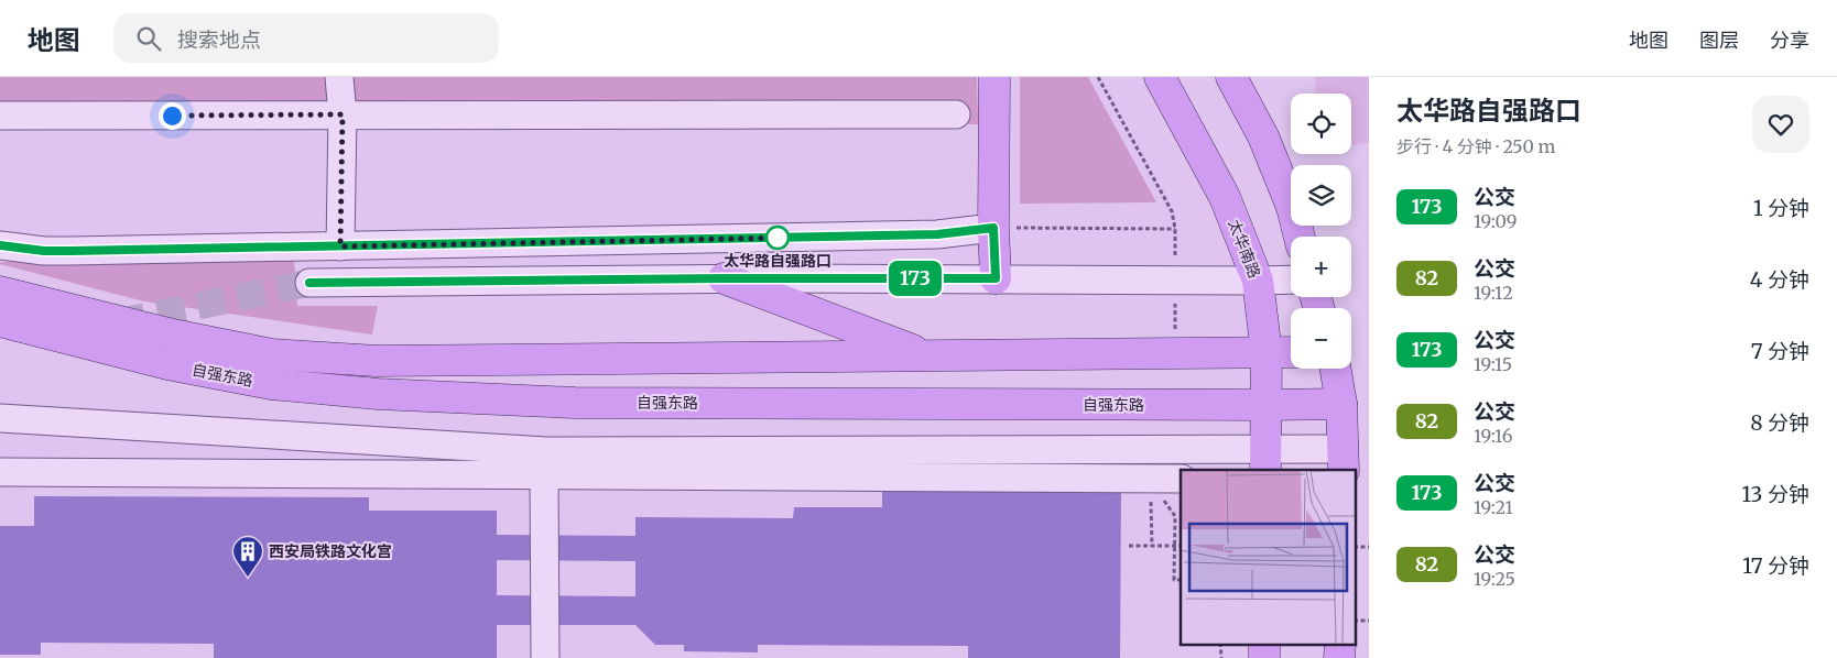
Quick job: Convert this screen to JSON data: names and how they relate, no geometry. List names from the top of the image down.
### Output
{
  "streets": {
    "main road": ["太华南路", "自强东路"]
  },
  "crossings": [
    ["太华南路", "自强东路"]
  ],
  "places": {
    "other": ["太华路自强路口"],
    "building": ["西安局铁路文化宫"]
  },
  "lines": ["bus line 173"],
  "page": {
    "header": "地图",
    "search": "搜索地点",
    "nav": ["地图", "图层", "分享"],
    "on_map": "173",
    "heading": ["太华路自强路口", "步行 · 4 分钟 · 250 m"],
    "map_buttons": ["+", "−"],
    "list": [
      {
        "mark": "173",
        "name": "公交",
        "note": "19:09",
        "value": "1 分钟"
      },
      {
        "mark": "82",
        "name": "公交",
        "note": "19:12",
        "value": "4 分钟"
      },
      {
        "mark": "173",
        "name": "公交",
        "note": "19:15",
        "value": "7 分钟"
      },
      {
        "mark": "82",
        "name": "公交",
        "note": "19:16",
        "value": "8 分钟"
      },
      {
        "mark": "173",
        "name": "公交",
        "note": "19:21",
        "value": "13 分钟"
      },
      {
        "mark": "82",
        "name": "公交",
        "note": "19:25",
        "value": "17 分钟"
      }
    ]
  }
}
